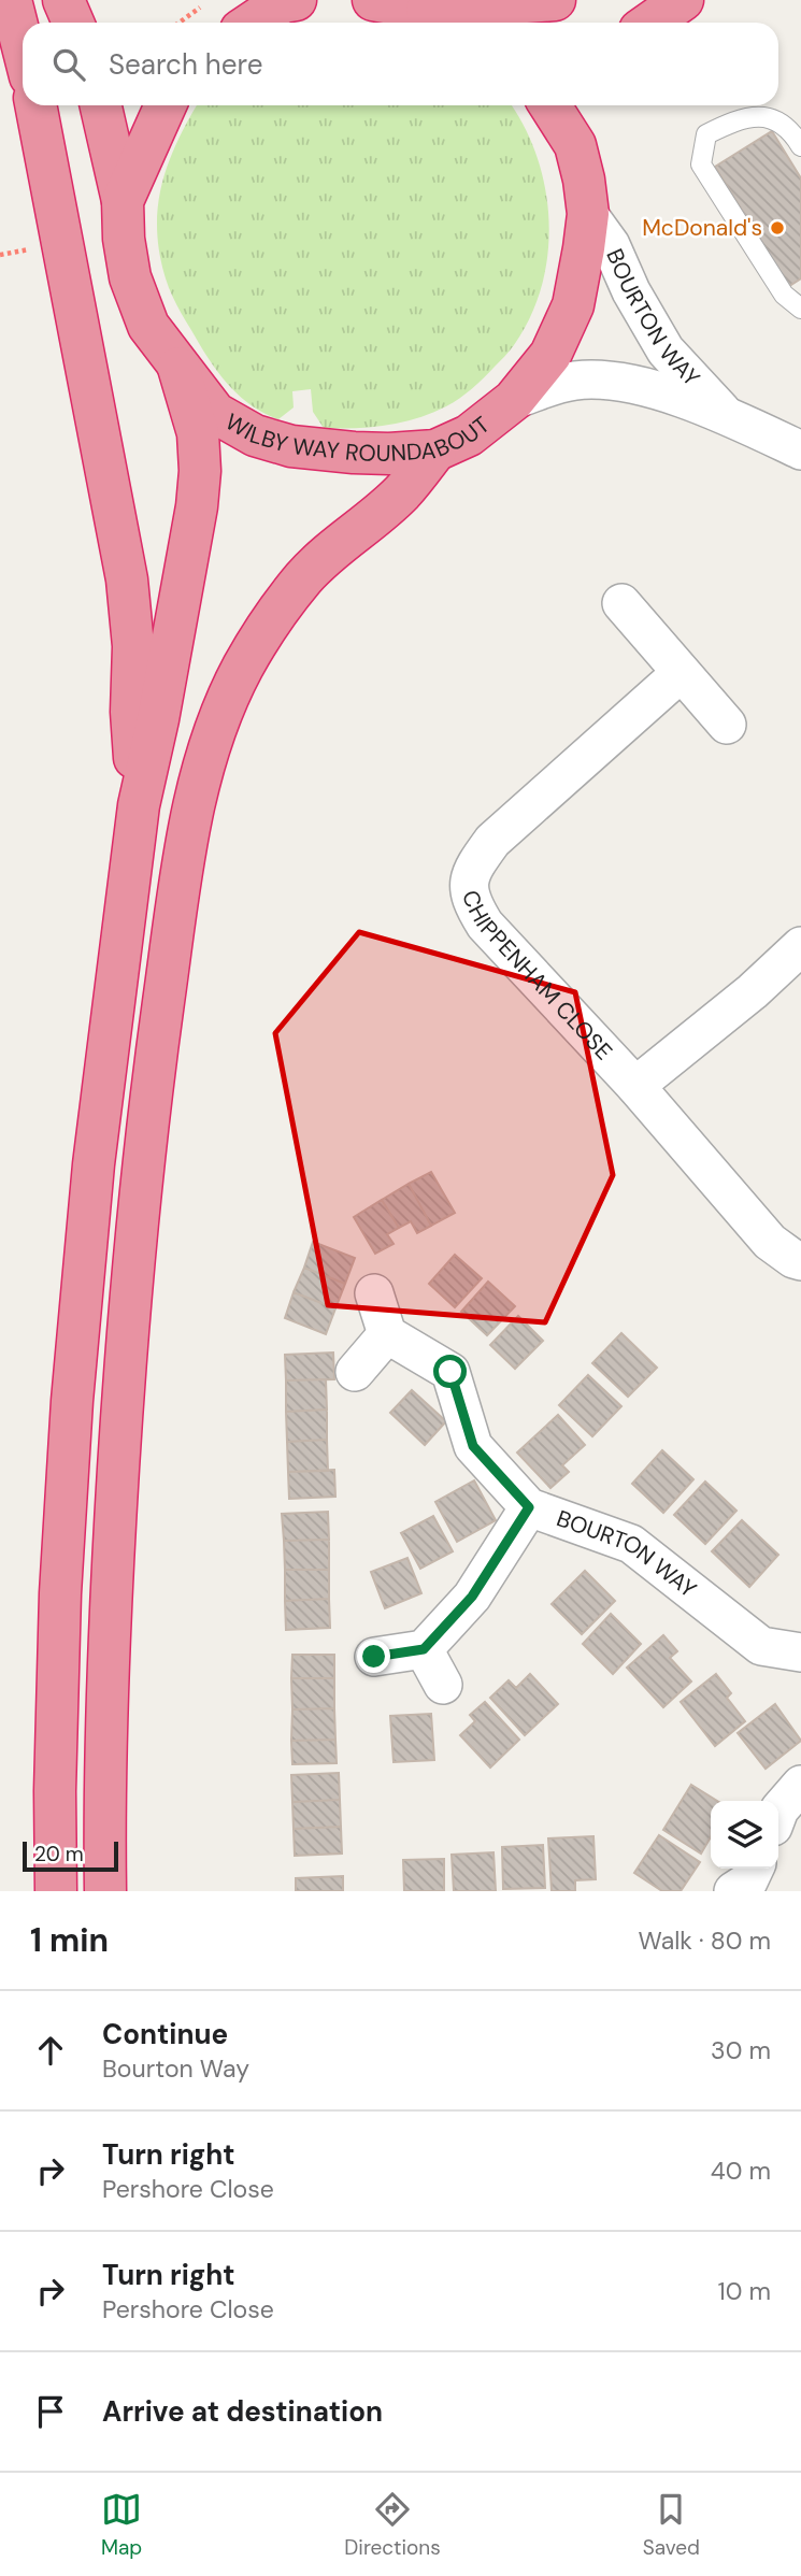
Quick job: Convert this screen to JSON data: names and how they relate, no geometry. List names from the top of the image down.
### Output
{
  "streets": {
    "highway": ["WILBY WAY ROUNDABOUT"],
    "street": ["BOURTON WAY", "CHIPPENHAM CLOSE"]
  },
  "crossings": [
    ["BOURTON WAY", "WILBY WAY ROUNDABOUT"]
  ],
  "places": ["McDonald's"],
  "scale_bar": "20 m",
  "page": {
    "search": "Search here",
    "scale": "20 m",
    "heading": ["1 min", "Walk · 80 m"],
    "list": [
      ["Continue", "Bourton Way", "30 m"],
      ["Turn right", "Pershore Close", "40 m"],
      ["Turn right", "Pershore Close", "10 m"],
      "Arrive at destination"
    ],
    "nav": ["Map", "Directions", "Saved"]
  }
}
